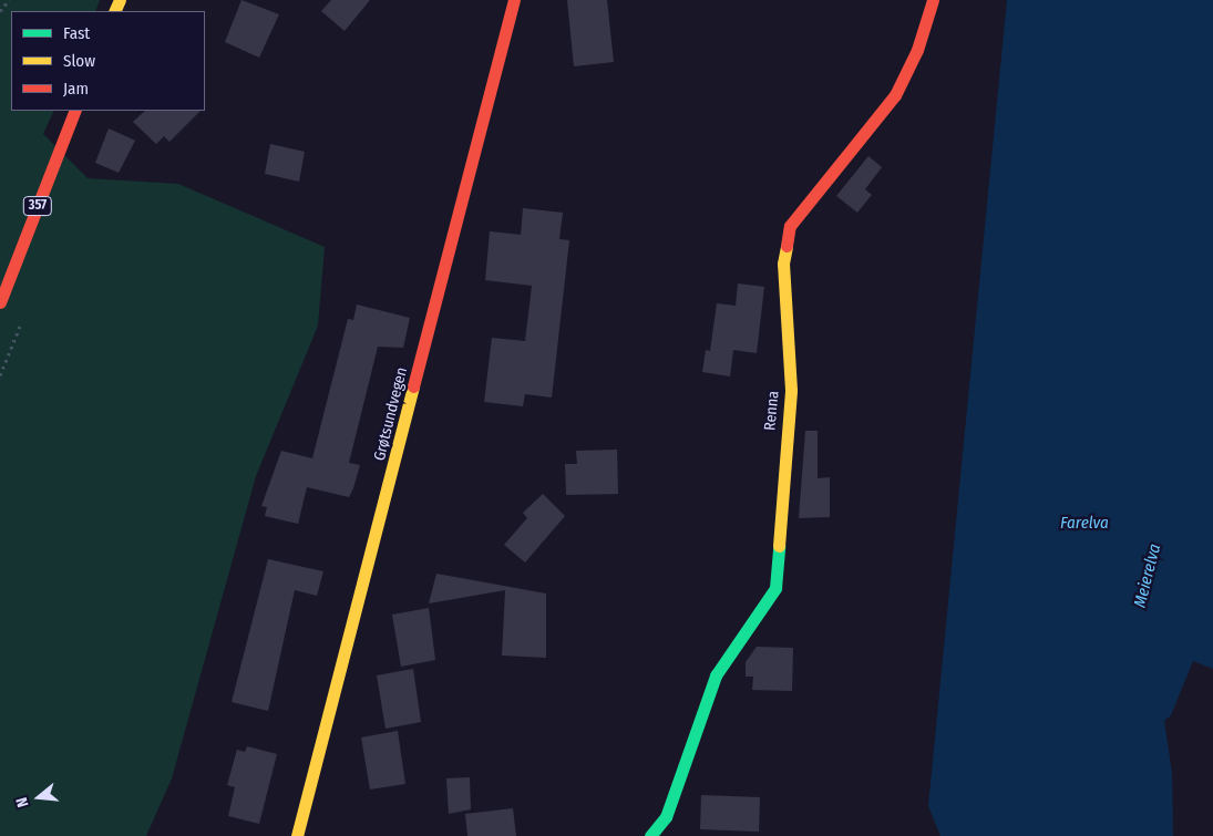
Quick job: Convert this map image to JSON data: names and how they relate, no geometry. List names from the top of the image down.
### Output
{
  "streets": {
    "street": ["357", "Renna", "Grøtsundvegen"]
  },
  "water": ["Farelva", "Meierelva"],
  "legend": ["Fast", "Slow", "Jam"],
  "north": "left"
}
